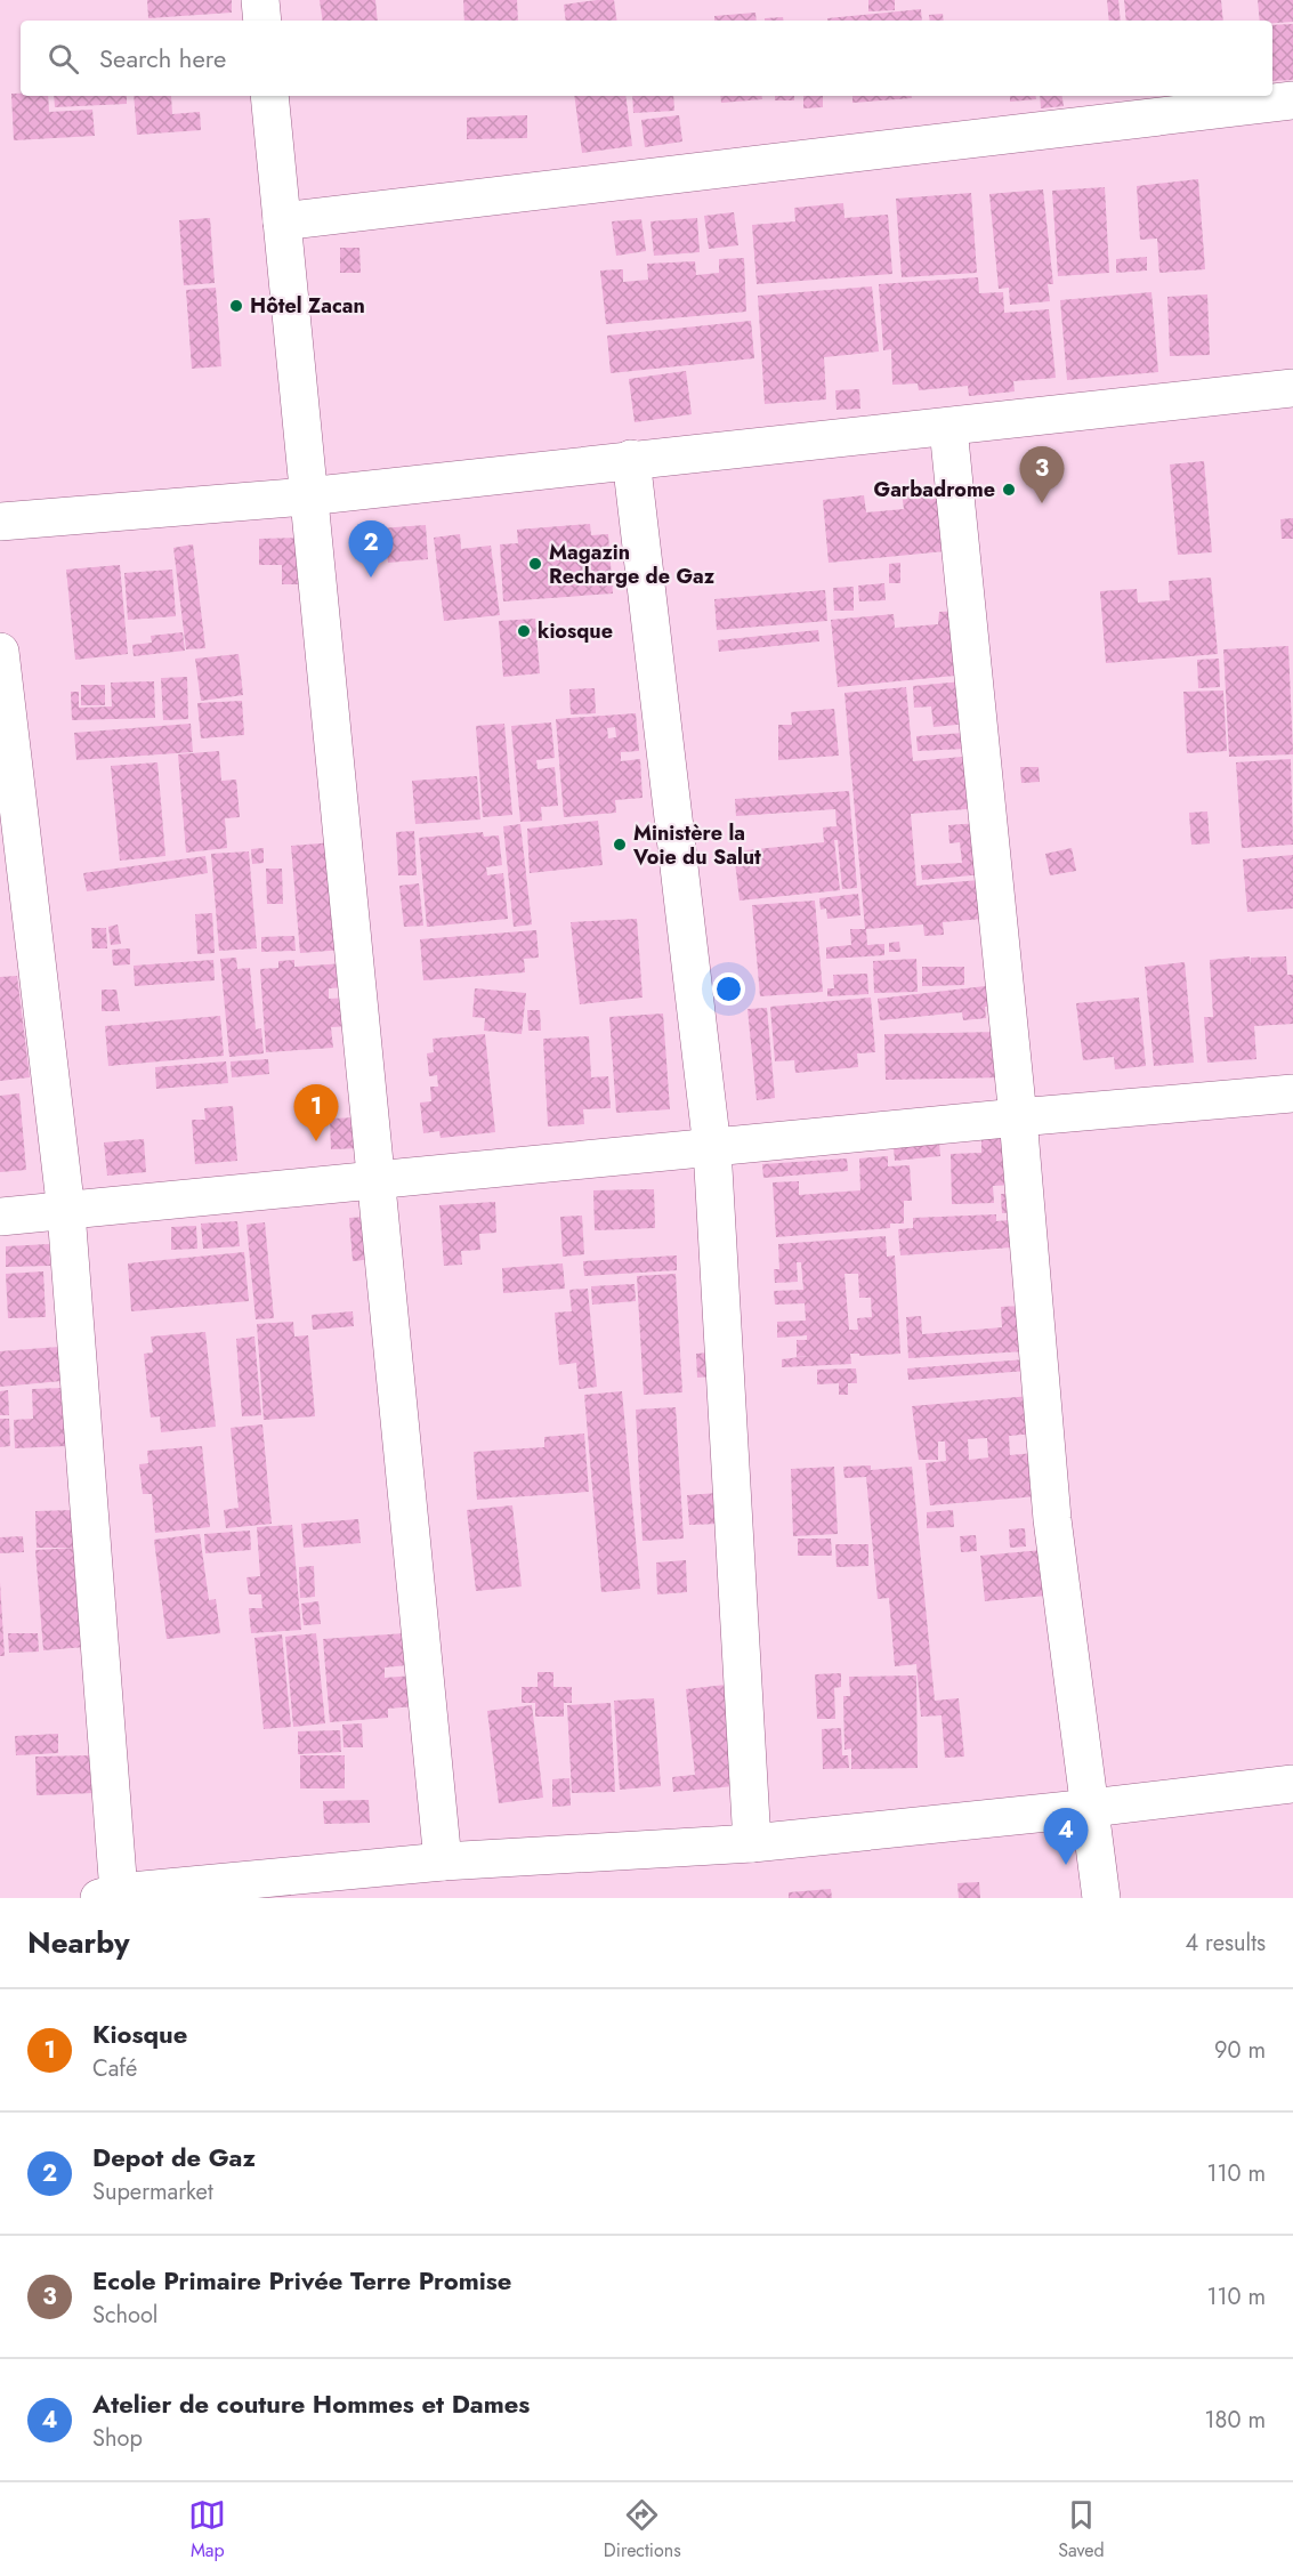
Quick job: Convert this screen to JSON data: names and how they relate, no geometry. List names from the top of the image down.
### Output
{
  "places": [
    "Hôtel Zacan",
    "Garbadrome",
    "Magazin Recharge de Gaz",
    "kiosque",
    "Ministère la Voie du Salut"
  ],
  "page": {
    "search": "Search here",
    "pins": [
      "3",
      "2",
      "1",
      "4"
    ],
    "heading": ["Nearby", "4 results"],
    "list": [
      {
        "mark": "1",
        "name": "Kiosque",
        "note": "Café",
        "value": "90 m"
      },
      {
        "mark": "2",
        "name": "Depot de Gaz",
        "note": "Supermarket",
        "value": "110 m"
      },
      {
        "mark": "3",
        "name": "Ecole Primaire Privée Terre Promise",
        "note": "School",
        "value": "110 m"
      },
      {
        "mark": "4",
        "name": "Atelier de couture Hommes et Dames",
        "note": "Shop",
        "value": "180 m"
      }
    ],
    "nav": ["Map", "Directions", "Saved"]
  }
}
